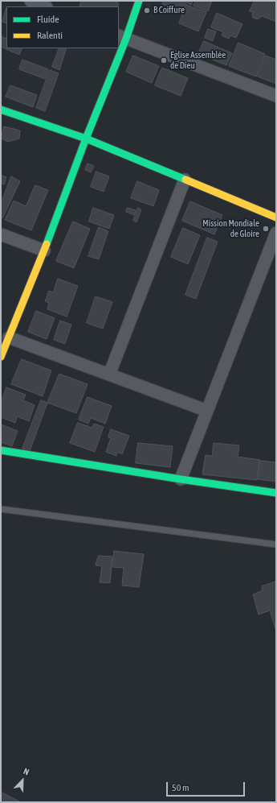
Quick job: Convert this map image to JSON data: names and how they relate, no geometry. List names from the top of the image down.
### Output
{
  "places": ["B Coiffure", "Eglise Assemblée de Dieu", "Mission Mondiale de Gloire"],
  "legend": ["Fluide", "Ralenti"],
  "scale_bar": "50 m",
  "north": "top right"
}
